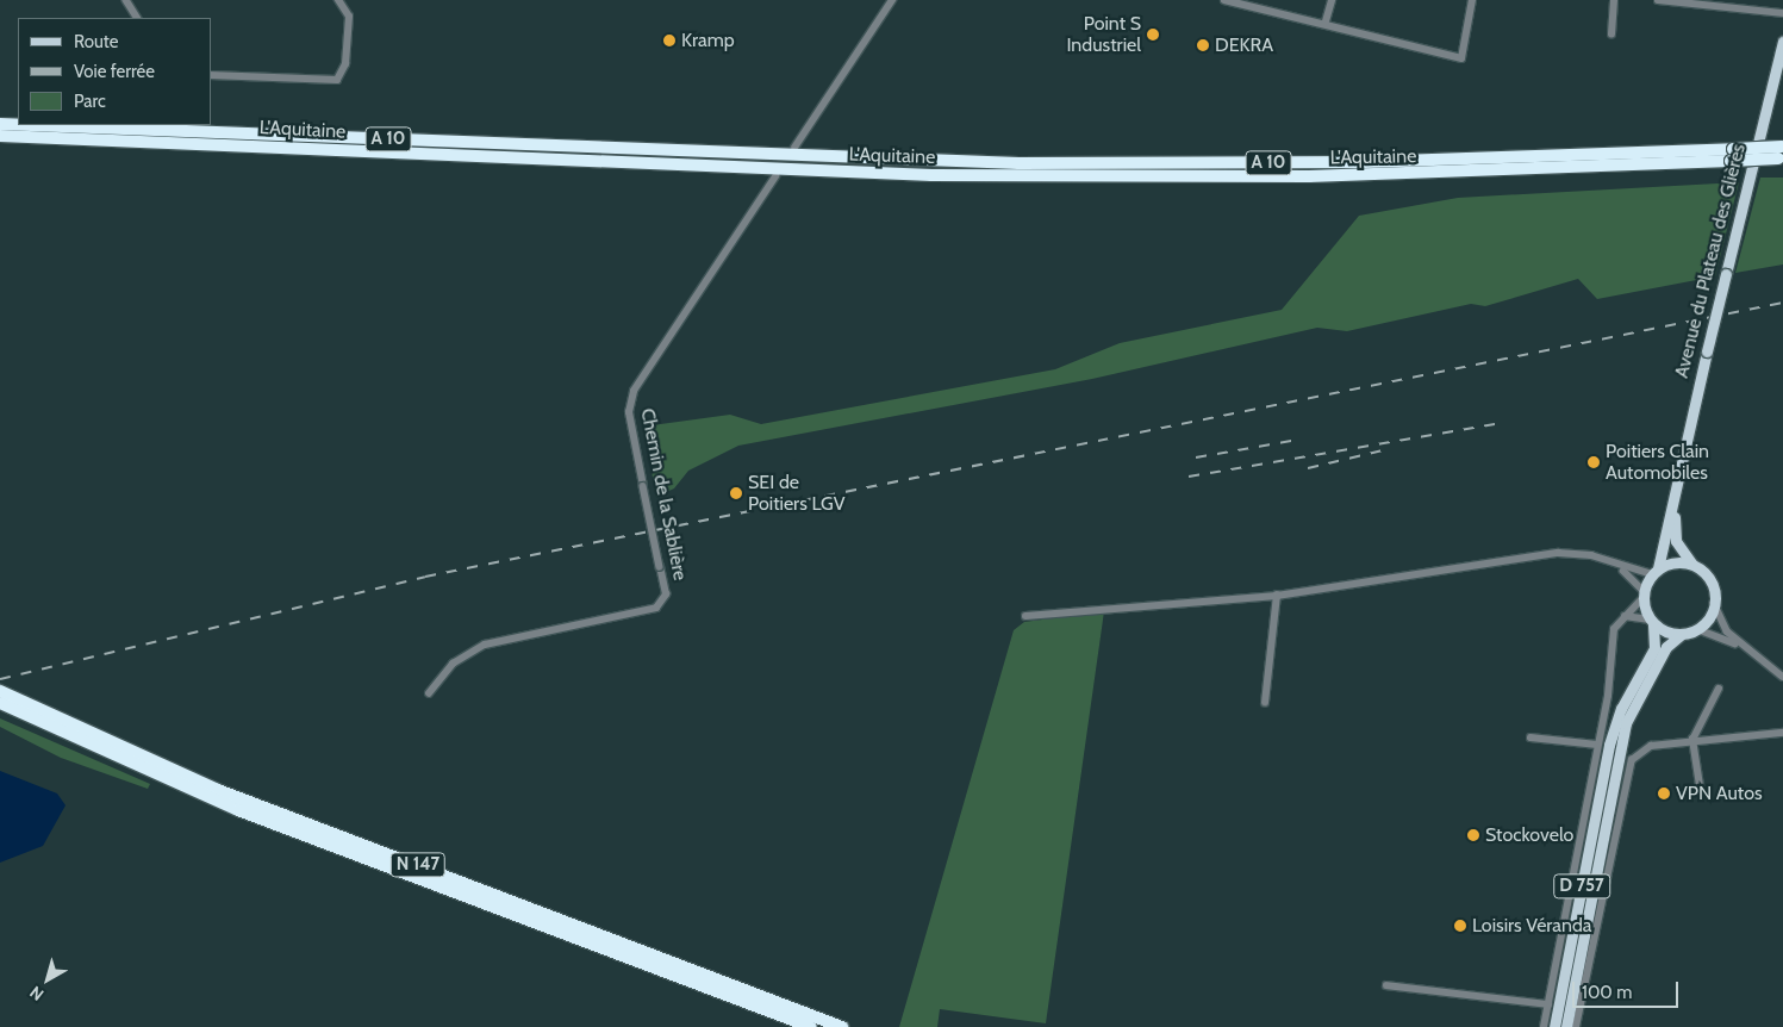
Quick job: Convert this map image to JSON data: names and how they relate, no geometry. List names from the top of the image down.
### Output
{
  "streets": {
    "highway": ["L'Aquitaine", "A 10", "N 147"],
    "main road": ["Avenue du Plateau des Glières", "D 757"],
    "street": ["Chemin de la Sablière"]
  },
  "crossings": [
    ["Avenue du Plateau des Glières", "D 757"]
  ],
  "places": [
    "Point S Industriel",
    "Kramp",
    "DEKRA",
    "Poitiers Clain Automobiles",
    "SEI de Poitiers LGV",
    "VPN Autos",
    "Stockovelo",
    "Loisirs Véranda"
  ],
  "legend": ["Route", "Voie ferrée", "Parc"],
  "scale_bar": "100 m",
  "north": "bottom left"
}
